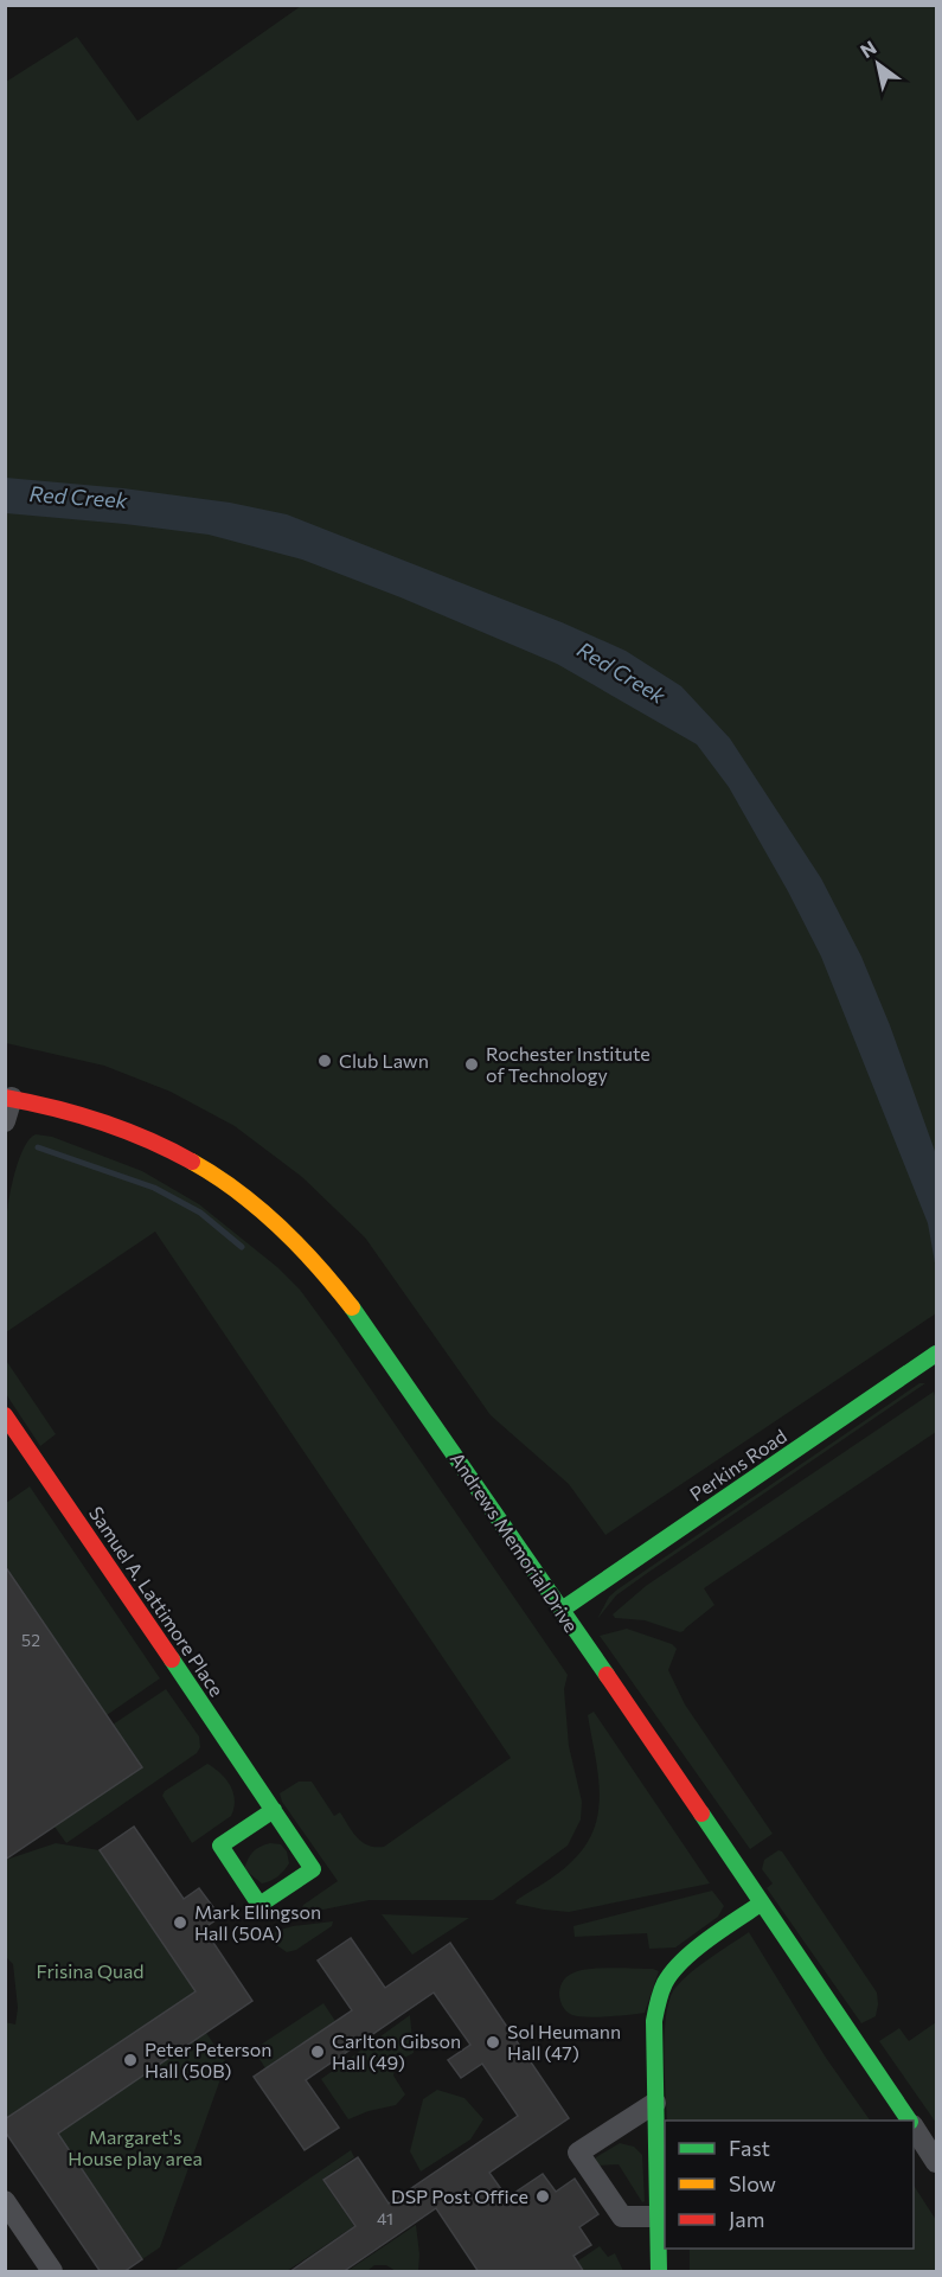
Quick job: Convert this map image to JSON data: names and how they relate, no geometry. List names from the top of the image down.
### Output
{
  "streets": {
    "street": ["Perkins Road", "Andrews Memorial Drive", "Samuel A. Lattimore Place"]
  },
  "crossings": [
    ["Perkins Road", "Andrews Memorial Drive"]
  ],
  "water": ["Red Creek"],
  "parks": ["Frisina Quad", "Margaret's House play area"],
  "places": [
    "Club Lawn",
    "Rochester Institute of Technology",
    "Mark Ellingson Hall (50A)",
    "Sol Heumann Hall (47)",
    "Carlton Gibson Hall (49)",
    "Peter Peterson Hall (50B)",
    "DSP Post Office"
  ],
  "house_numbers": ["52", "41"],
  "legend": ["Fast", "Slow", "Jam"],
  "north": "top left"
}
